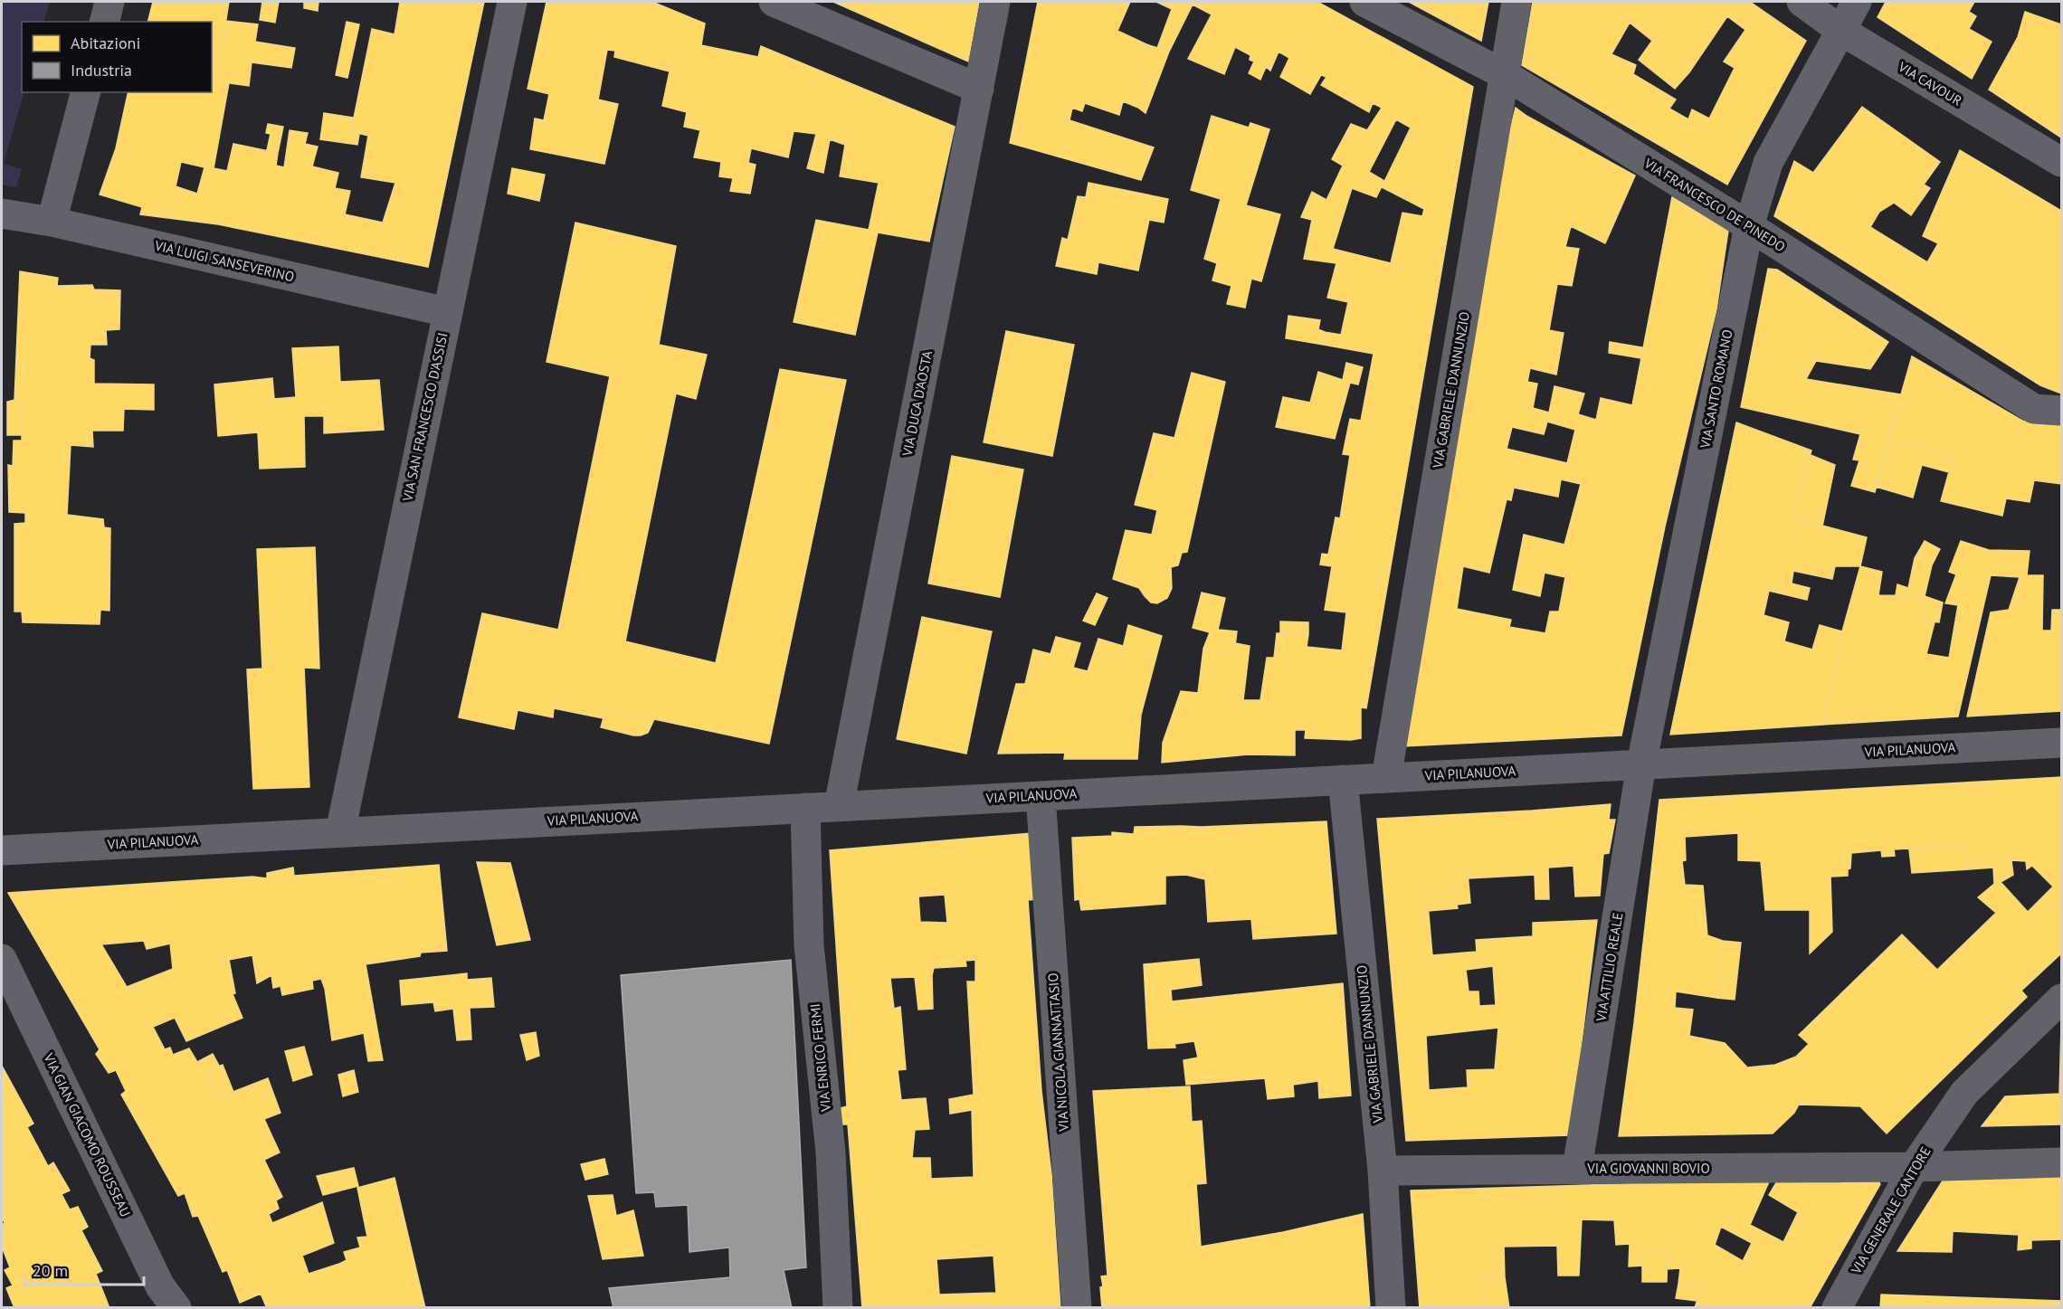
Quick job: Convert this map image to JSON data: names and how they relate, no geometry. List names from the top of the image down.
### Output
{
  "streets": {
    "street": [
      "VIA CAVOUR",
      "VIA FRANCESCO DE PINEDO",
      "VIA LUIGI SANSEVERINO",
      "VIA SANTO ROMANO",
      "VIA GABRIELE D'ANNUNZIO",
      "VIA DUCA D'AOSTA",
      "VIA SAN FRANCESCO D'ASSISI",
      "VIA PILANUOVA",
      "VIA ATTILIO REALE",
      "VIA NICOLA GIANNATTASIO",
      "VIA ENRICO FERMI",
      "VIA GIAN GIACOMO ROUSSEAU",
      "VIA GIOVANNI BOVIO",
      "VIA GENERALE CANTORE"
    ]
  },
  "crossings": [
    ["VIA CAVOUR", "VIA SANTO ROMANO"],
    ["VIA FRANCESCO DE PINEDO", "VIA SANTO ROMANO"],
    ["VIA FRANCESCO DE PINEDO", "VIA GABRIELE D'ANNUNZIO"],
    ["VIA LUIGI SANSEVERINO", "VIA SAN FRANCESCO D'ASSISI"],
    ["VIA SANTO ROMANO", "VIA PILANUOVA"],
    ["VIA SANTO ROMANO", "VIA ATTILIO REALE"],
    ["VIA GABRIELE D'ANNUNZIO", "VIA PILANUOVA"],
    ["VIA GABRIELE D'ANNUNZIO", "VIA GIOVANNI BOVIO"],
    ["VIA DUCA D'AOSTA", "VIA PILANUOVA"],
    ["VIA SAN FRANCESCO D'ASSISI", "VIA PILANUOVA"],
    ["VIA PILANUOVA", "VIA ATTILIO REALE"],
    ["VIA PILANUOVA", "VIA NICOLA GIANNATTASIO"],
    ["VIA PILANUOVA", "VIA ENRICO FERMI"],
    ["VIA ATTILIO REALE", "VIA GIOVANNI BOVIO"],
    ["VIA GIOVANNI BOVIO", "VIA GENERALE CANTORE"]
  ],
  "legend": ["Abitazioni", "Industria"],
  "scale_bar": "20 m"
}
